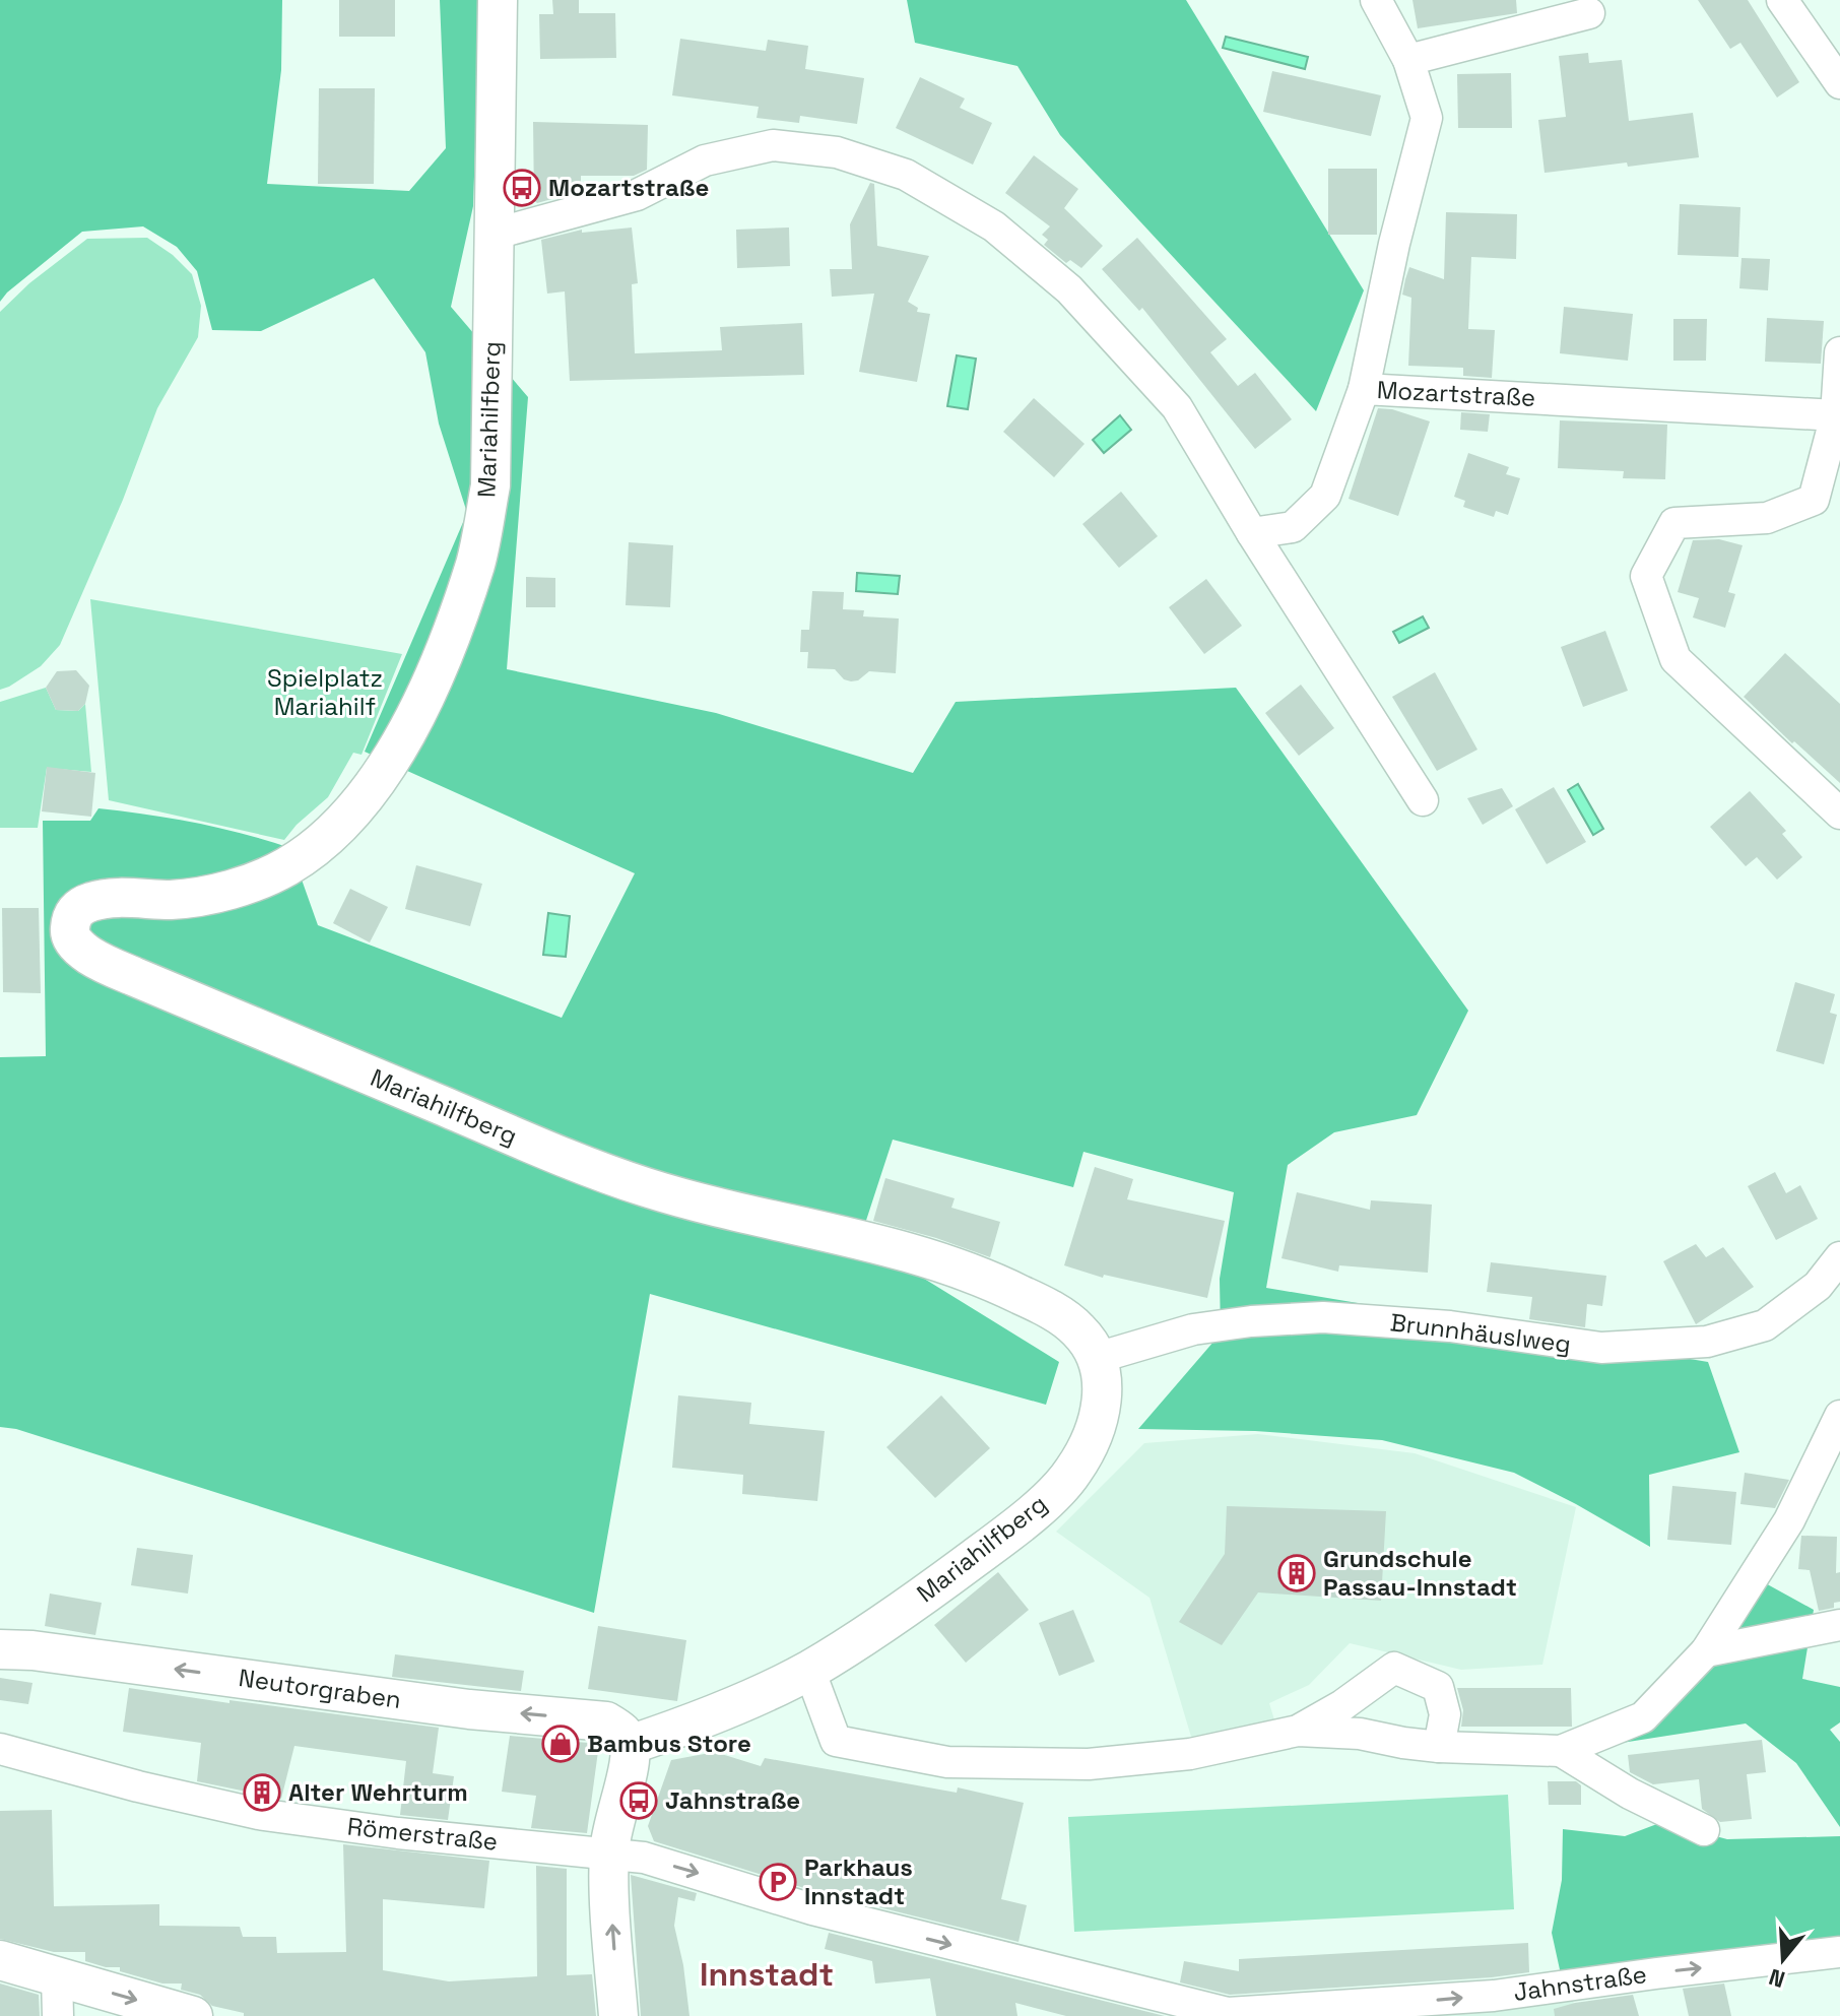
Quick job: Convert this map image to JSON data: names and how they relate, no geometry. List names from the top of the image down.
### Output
{
  "streets": {
    "main road": ["Mariahilfberg", "Neutorgraben"],
    "street": [
      "Mozartstraße",
      "Brunnhäuslweg",
      "Römerstraße",
      "Jahnstraße"
    ]
  },
  "crossings": [
    ["Mariahilfberg", "Brunnhäuslweg"],
    ["Mariahilfberg", "Neutorgraben"],
    ["Römerstraße", "Jahnstraße"]
  ],
  "districts": ["Innstadt"],
  "parks": ["Spielplatz Mariahilf"],
  "places": {
    "bus stop": ["Mozartstraße", "Jahnstraße"],
    "building": ["Grundschule Passau-Innstadt", "Alter Wehrturm"],
    "shop": ["Bambus Store"],
    "parking": ["Parkhaus Innstadt"]
  },
  "north": "bottom"
}
